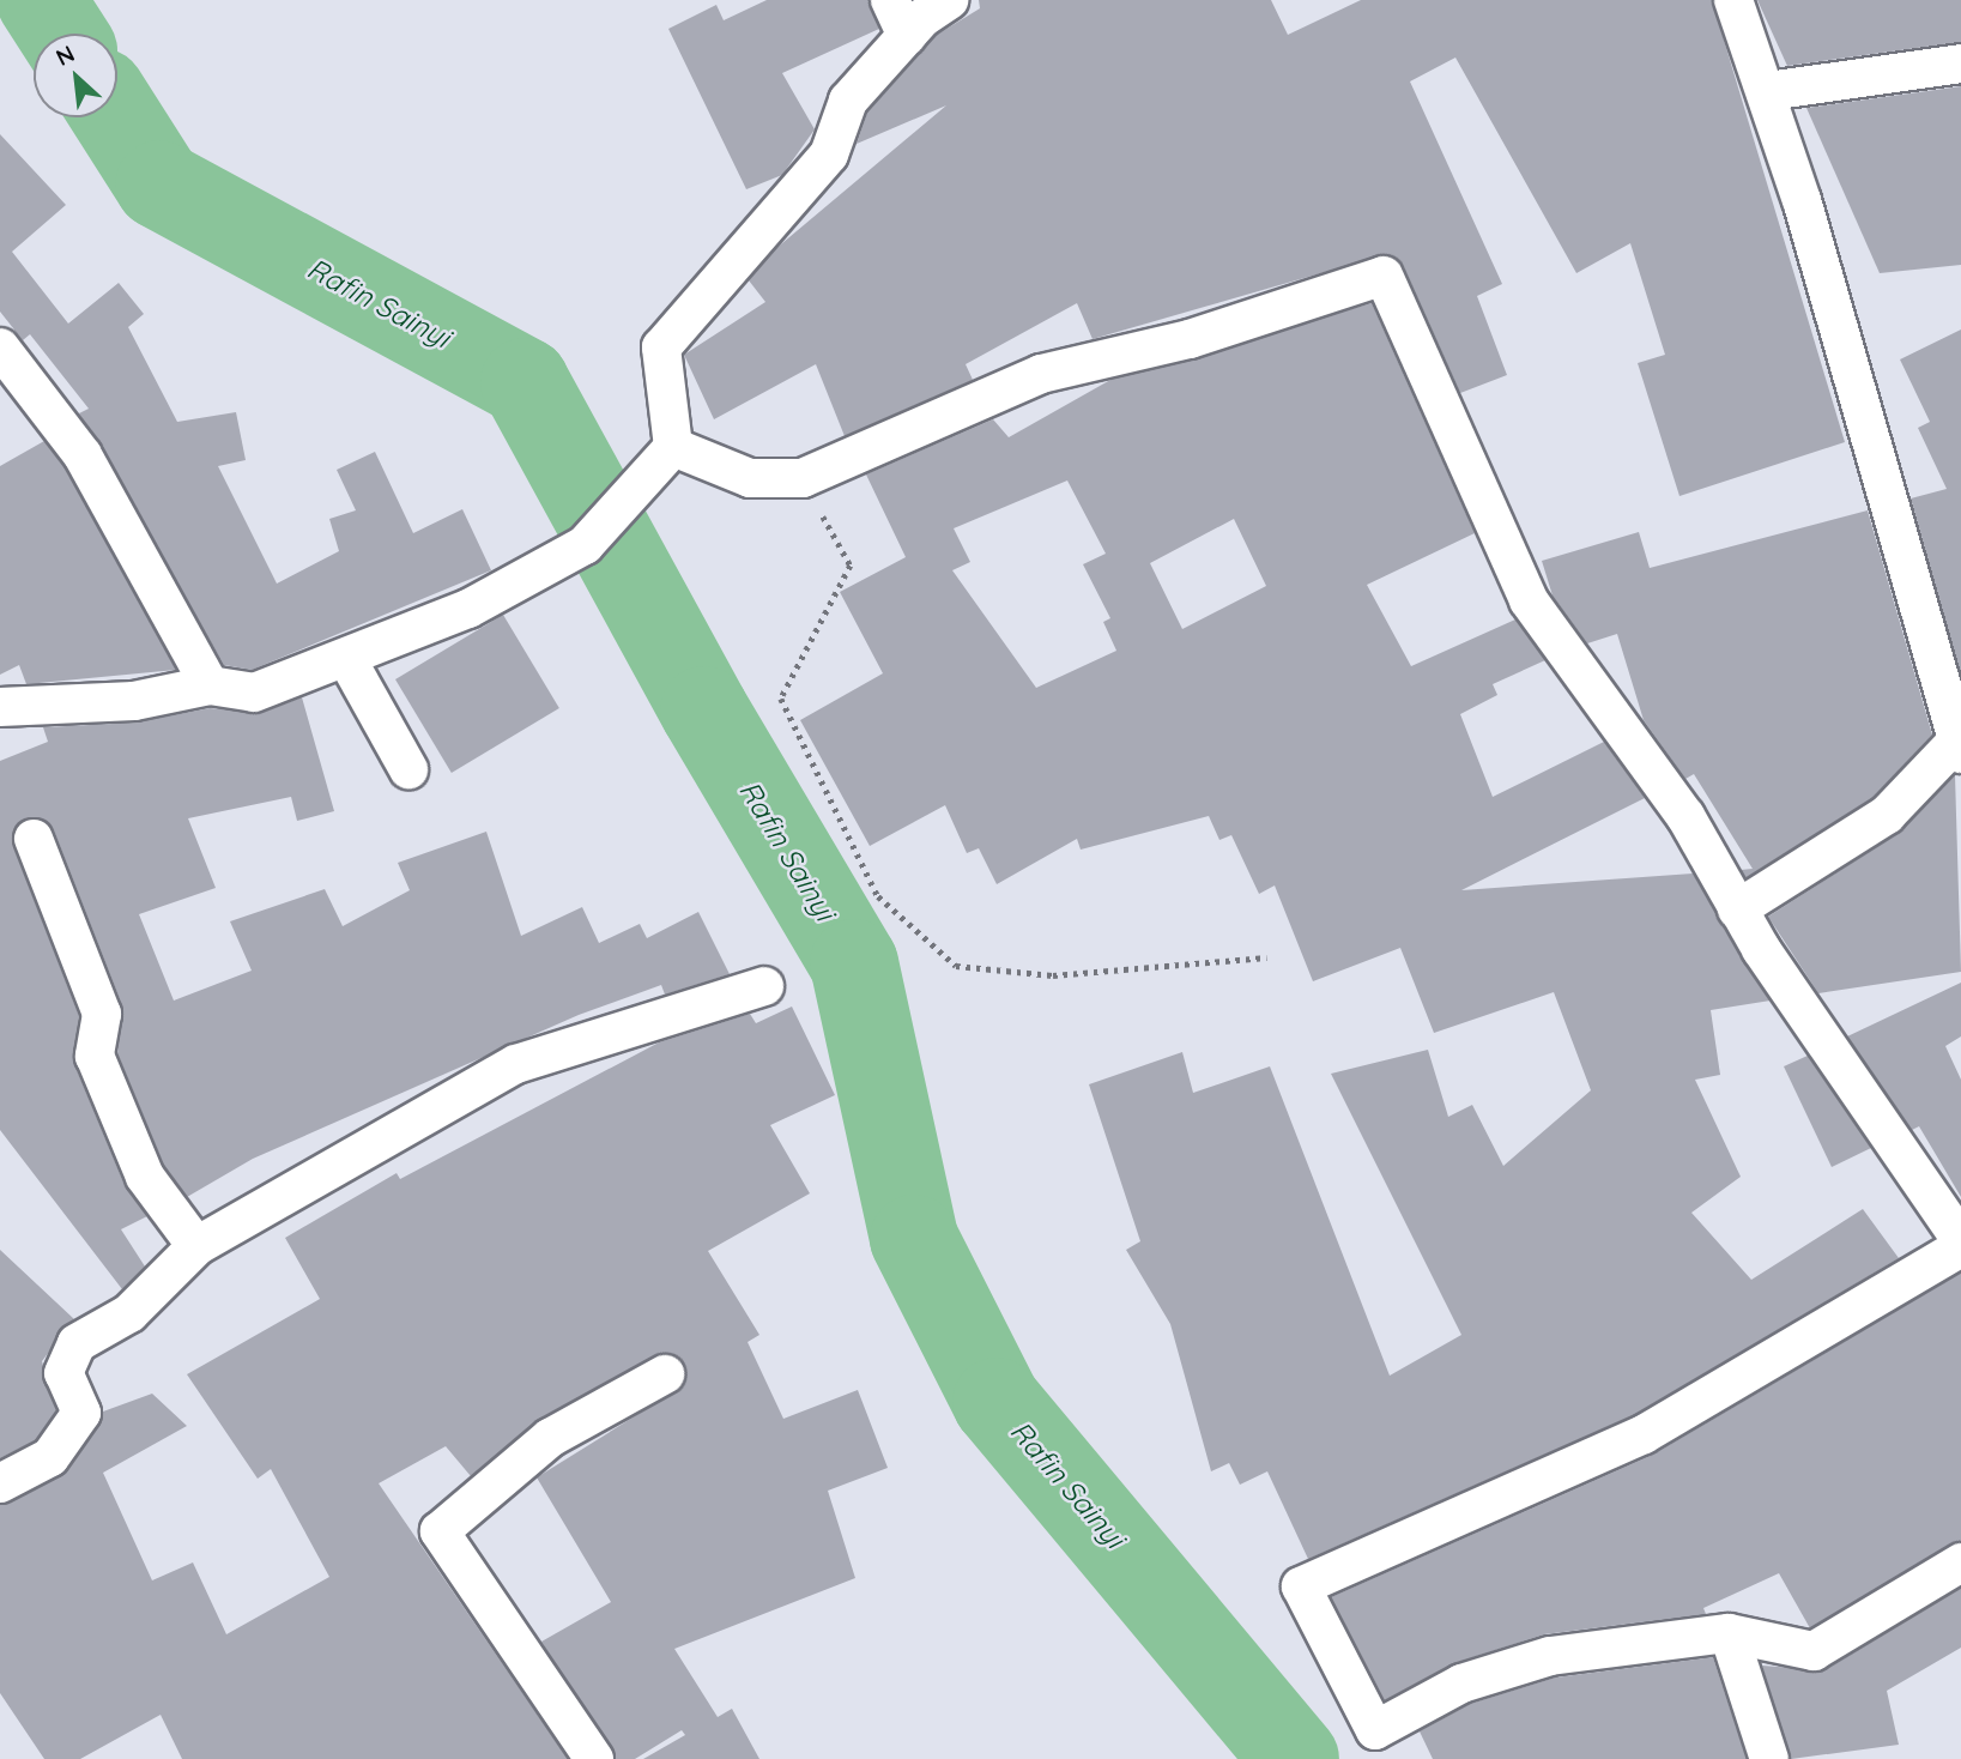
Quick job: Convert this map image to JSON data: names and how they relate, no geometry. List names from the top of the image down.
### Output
{
  "water": ["Rafin Sainyi"],
  "north": "top left"
}
